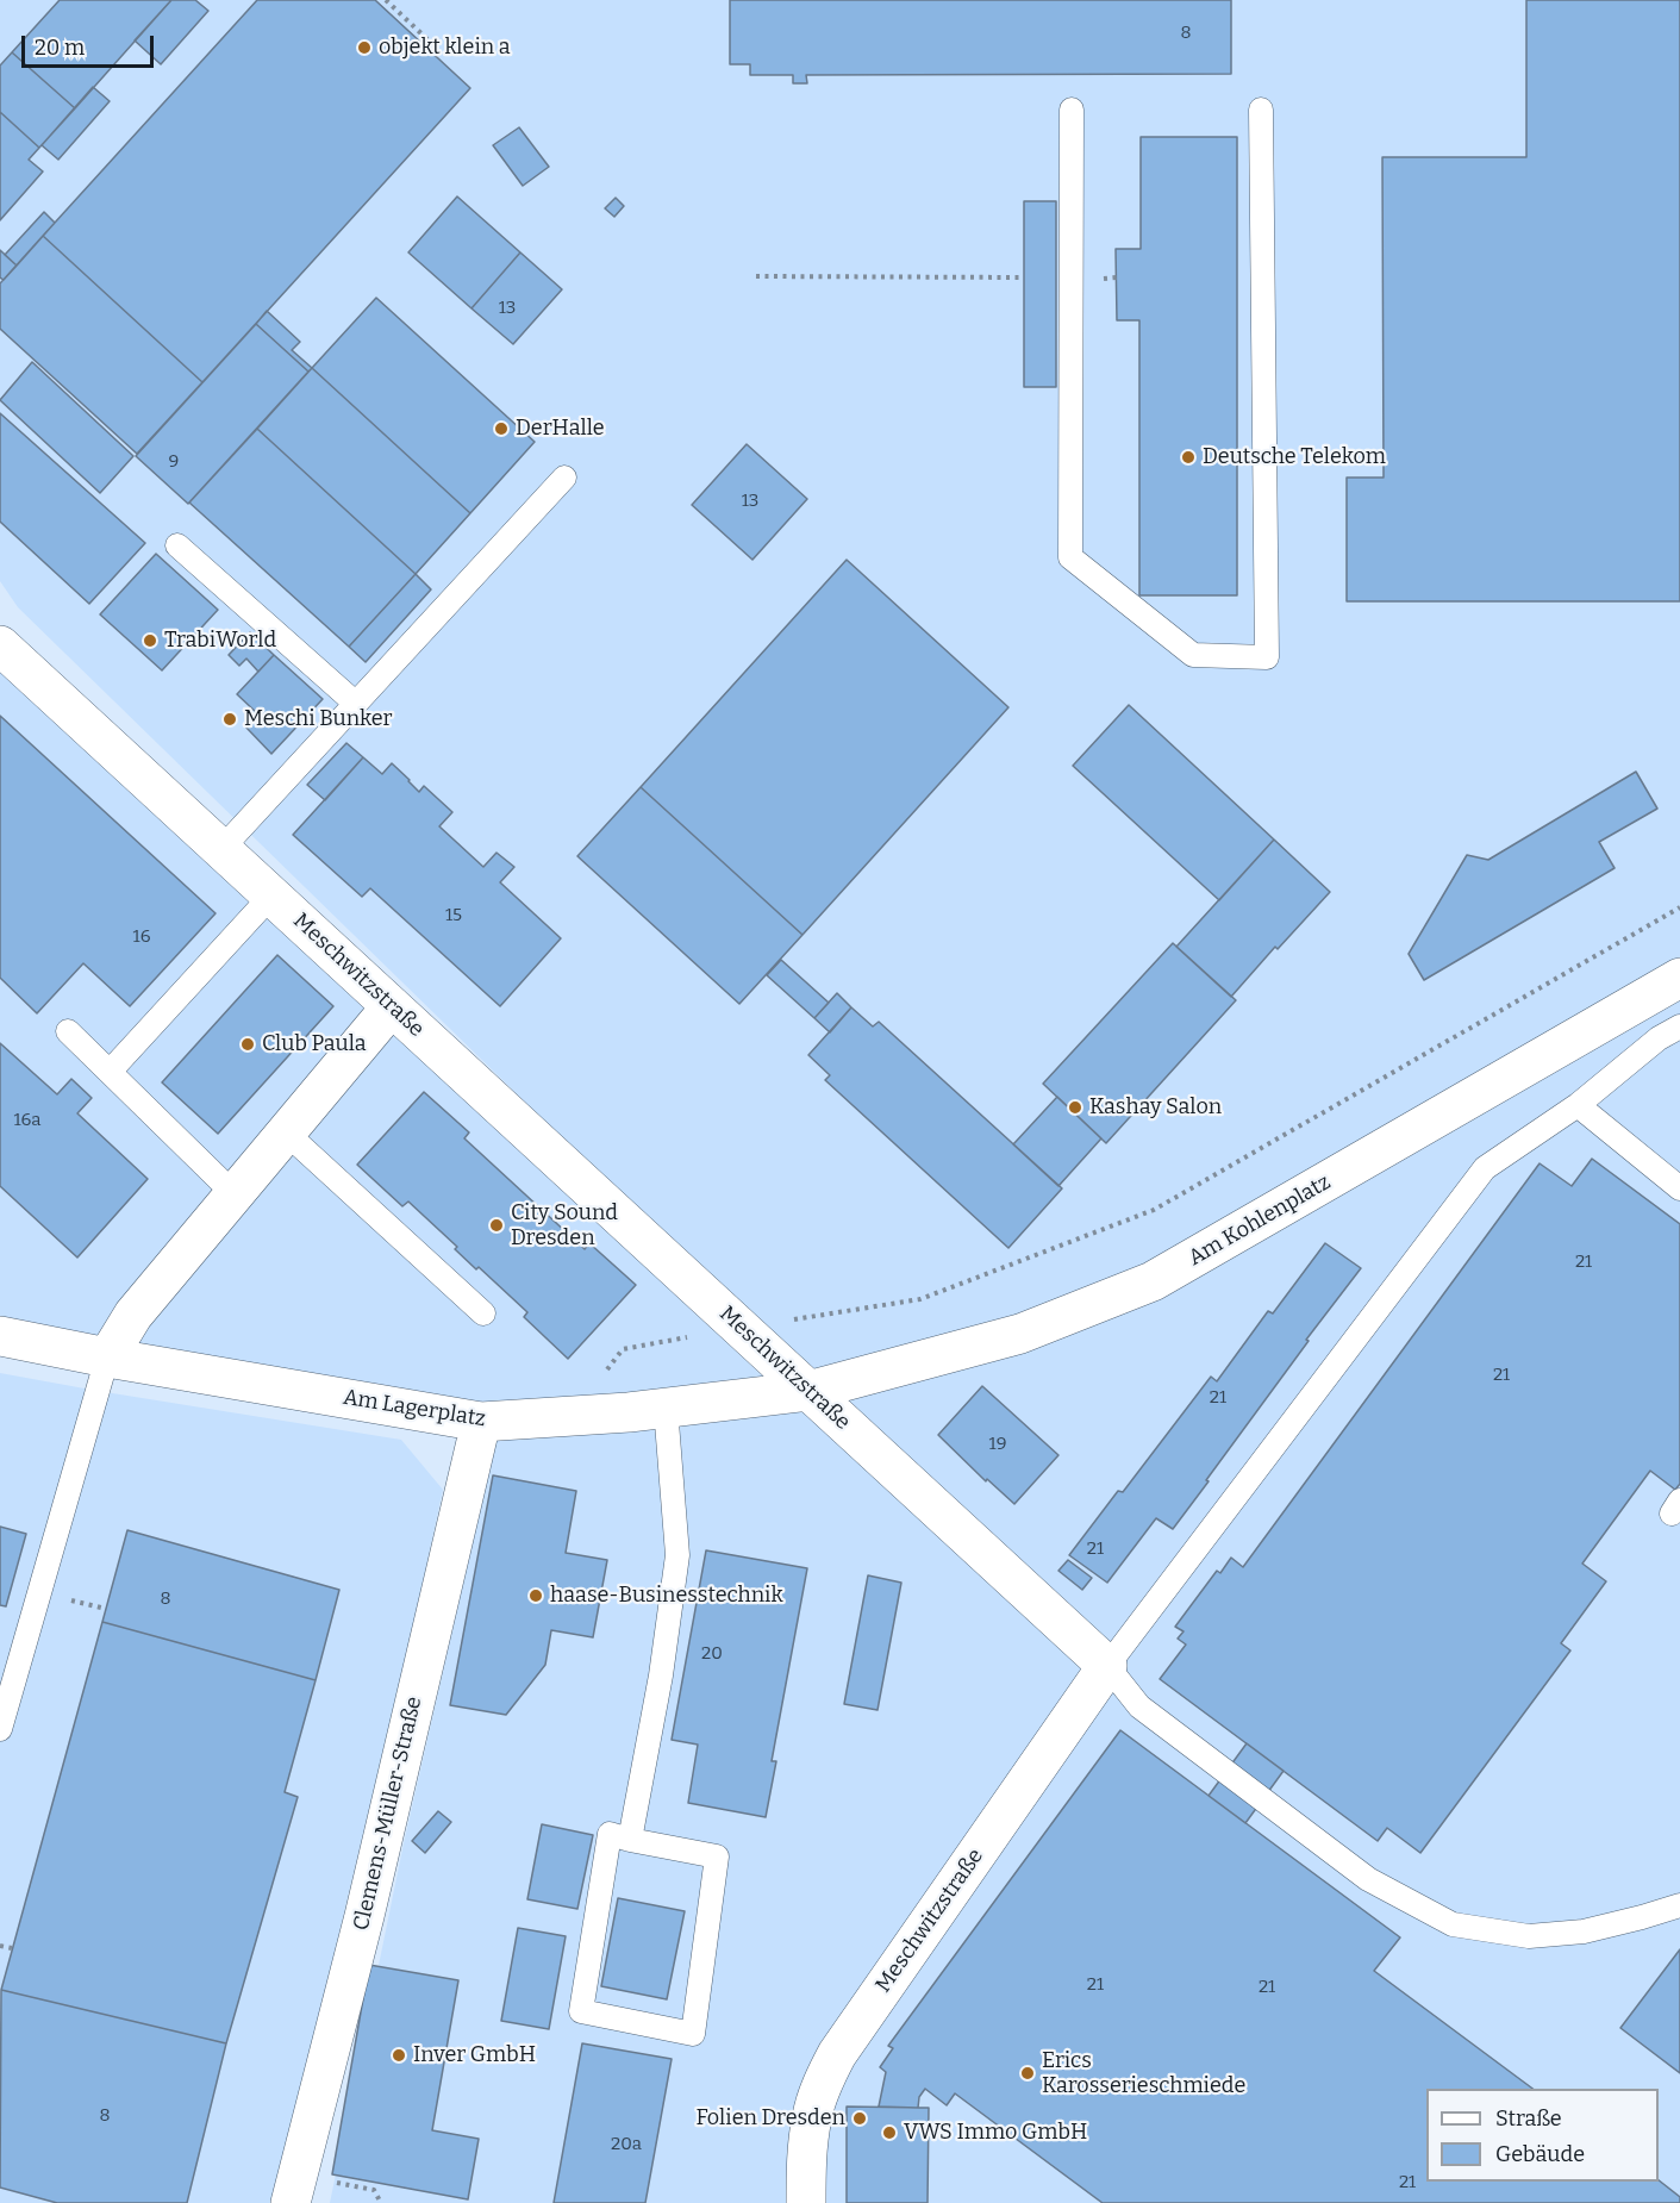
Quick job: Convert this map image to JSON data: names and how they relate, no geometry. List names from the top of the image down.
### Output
{
  "streets": {
    "street": [
      "Meschwitzstraße",
      "Am Kohlenplatz",
      "Am Lagerplatz",
      "Clemens-Müller-Straße"
    ]
  },
  "crossings": [
    ["Meschwitzstraße", "Am Kohlenplatz"],
    ["Meschwitzstraße", "Am Lagerplatz"],
    ["Am Kohlenplatz", "Am Lagerplatz"],
    ["Am Lagerplatz", "Clemens-Müller-Straße"]
  ],
  "places": [
    "objekt klein a",
    "DerHalle",
    "Deutsche Telekom",
    "TrabiWorld",
    "Meschi Bunker",
    "Club Paula",
    "Kashay Salon",
    "City Sound Dresden",
    "haase-Businesstechnik",
    "Inver GmbH",
    "Erics Karosserieschmiede",
    "Folien Dresden",
    "VWS Immo GmbH"
  ],
  "house_numbers": [
    "8",
    "13",
    "9",
    "13",
    "15",
    "16",
    "16a",
    "21",
    "21",
    "21",
    "19",
    "21",
    "8",
    "20",
    "21",
    "21",
    "8",
    "20a",
    "21"
  ],
  "legend": ["Straße", "Gebäude"],
  "scale_bar": "20 m"
}
